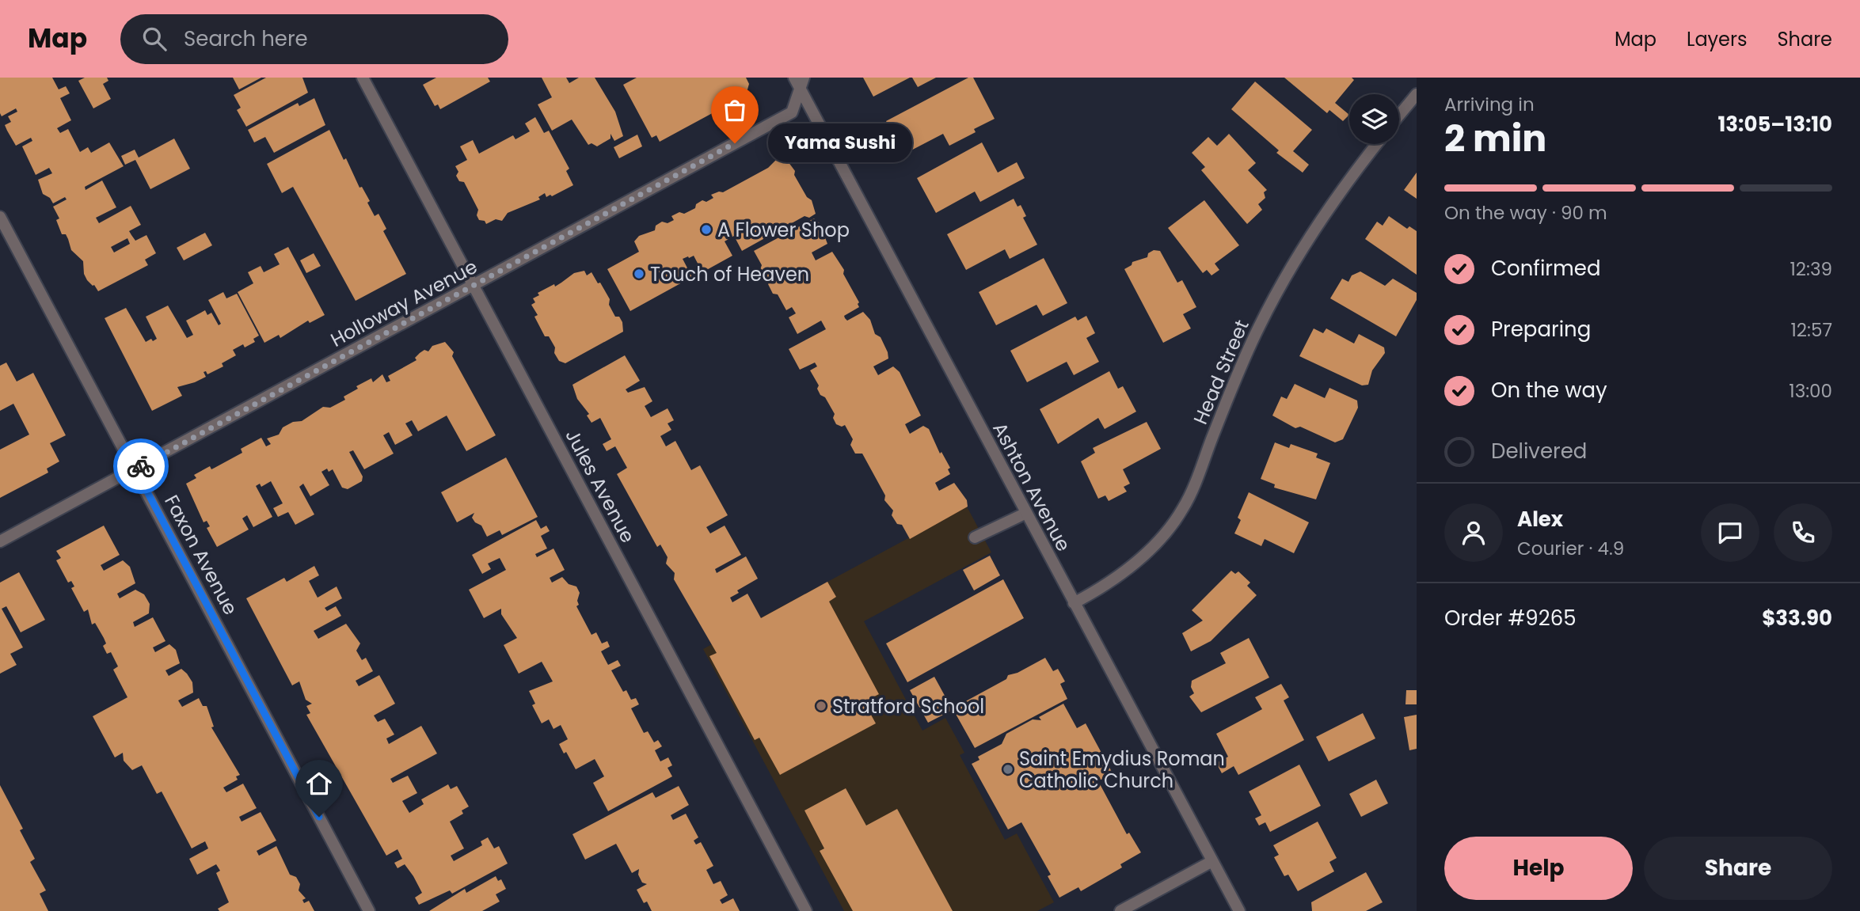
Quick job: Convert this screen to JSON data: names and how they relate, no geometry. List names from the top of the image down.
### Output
{
  "streets": {
    "street": [
      "Holloway Avenue",
      "Head Street",
      "Jules Avenue",
      "Ashton Avenue",
      "Faxon Avenue"
    ]
  },
  "crossings": [
    ["Holloway Avenue", "Jules Avenue"],
    ["Holloway Avenue", "Ashton Avenue"],
    ["Holloway Avenue", "Faxon Avenue"],
    ["Head Street", "Ashton Avenue"]
  ],
  "places": [
    "Yama Sushi",
    "A Flower Shop",
    "Touch of Heaven",
    "Stratford School",
    "Saint Emydius Roman Catholic Church"
  ],
  "page": {
    "header": "Map",
    "search": "Search here",
    "nav": ["Map", "Layers", "Share"],
    "heading": ["2 min", "Arriving in", "13:05–13:10"],
    "panel": [
      "Alex",
      "Courier · 4.9",
      "Order #9265",
      "$33.90"
    ],
    "bubble": "Yama Sushi",
    "bar": "On the way · 90 m",
    "list": [
      ["Confirmed", "12:39"],
      ["Preparing", "12:57"],
      ["On the way", "13:00"],
      "Delivered"
    ],
    "buttons": ["Help", "Share"]
  }
}
